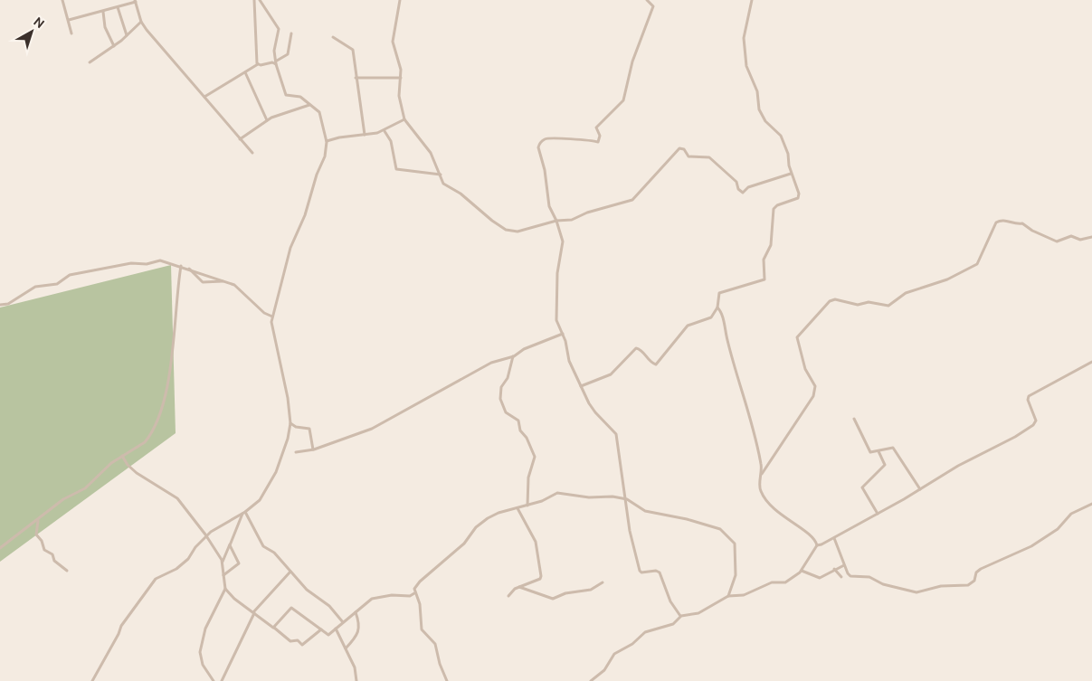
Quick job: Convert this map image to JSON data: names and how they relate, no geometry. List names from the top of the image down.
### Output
{
  "north": "top right"
}
